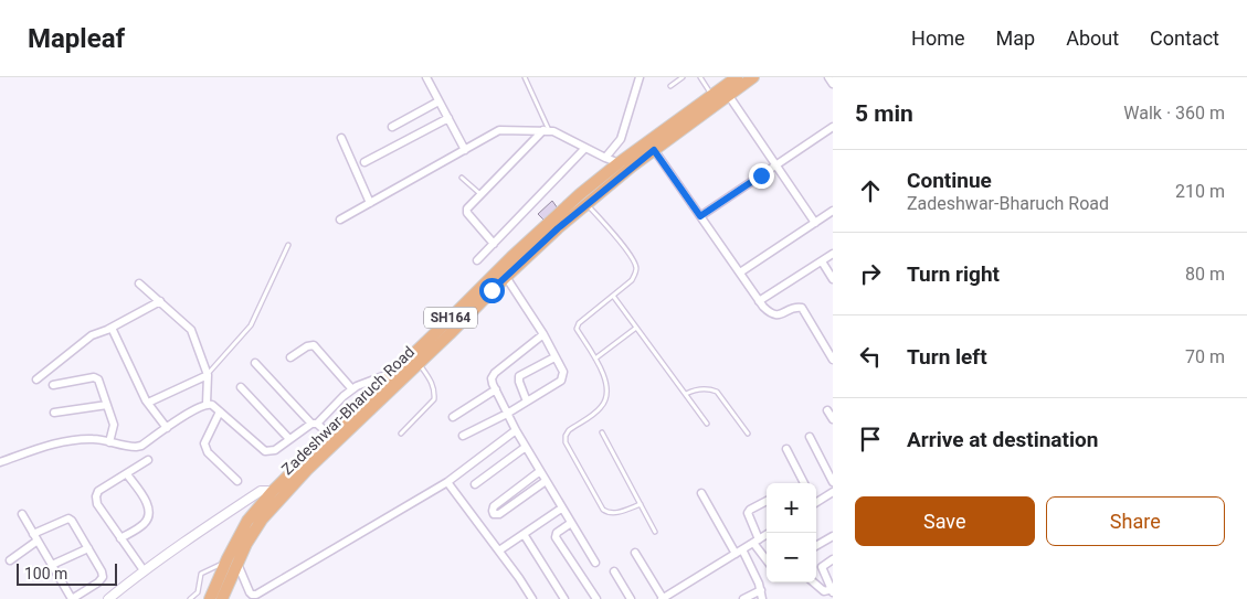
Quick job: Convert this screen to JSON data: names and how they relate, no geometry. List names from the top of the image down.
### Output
{
  "streets": {
    "main road": ["SH164", "Zadeshwar-Bharuch Road"]
  },
  "scale_bar": "100 m",
  "page": {
    "header": "Mapleaf",
    "nav": [
      "Home",
      "Map",
      "About",
      "Contact"
    ],
    "heading": ["5 min", "Walk · 360 m"],
    "list": [
      ["Continue", "Zadeshwar-Bharuch Road", "210 m"],
      ["Turn right", "80 m"],
      ["Turn left", "70 m"],
      "Arrive at destination"
    ],
    "buttons": ["Save", "Share"],
    "map_buttons": ["+", "−"],
    "scale": "100 m"
  }
}
